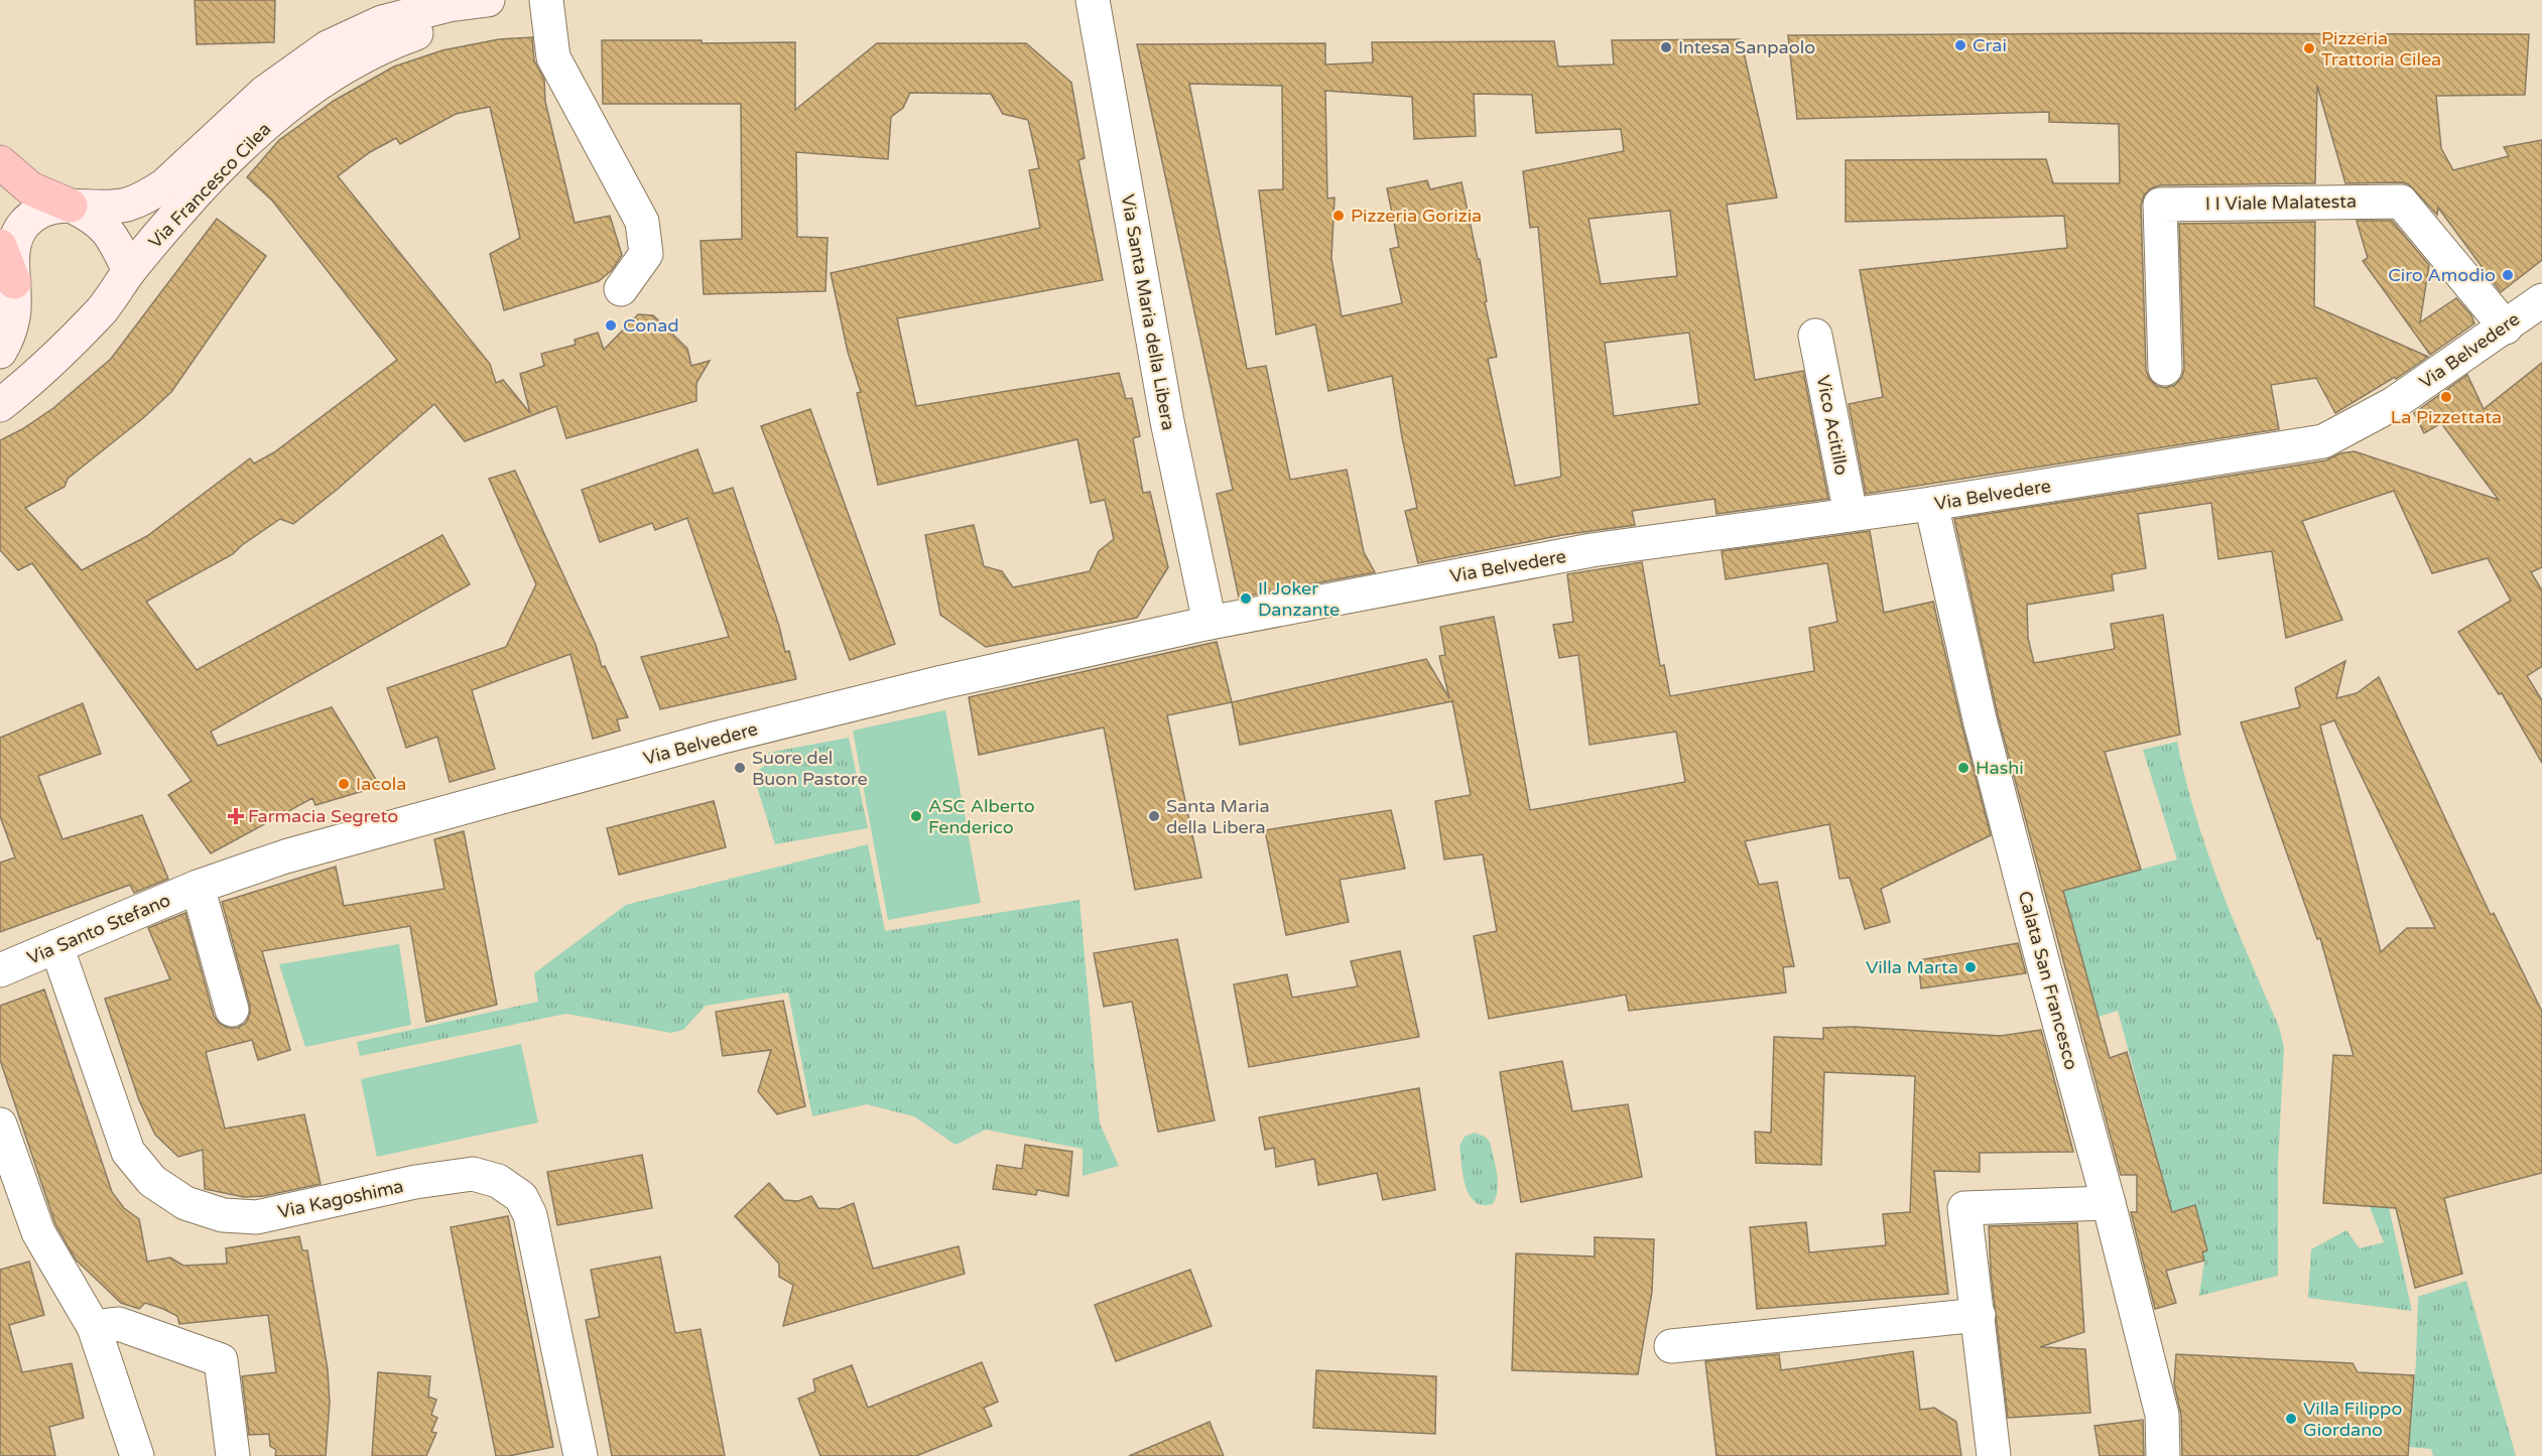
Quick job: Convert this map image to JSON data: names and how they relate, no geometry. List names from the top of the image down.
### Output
{
  "streets": {
    "main road": ["Via Francesco Cilea"],
    "street": [
      "I I Viale Malatesta",
      "Via Santa Maria della Libera",
      "Via Belvedere",
      "Vico Acitillo",
      "Via Santo Stefano",
      "Calata San Francesco",
      "Via Kagoshima"
    ]
  },
  "crossings": [
    ["I I Viale Malatesta", "Via Belvedere"],
    ["Via Santa Maria della Libera", "Via Belvedere"],
    ["Via Belvedere", "Vico Acitillo"],
    ["Via Belvedere", "Via Santo Stefano"],
    ["Via Belvedere", "Calata San Francesco"],
    ["Via Santo Stefano", "Via Kagoshima"]
  ],
  "places": {
    "other": [
      "Crai",
      "Intesa Sanpaolo",
      "Pizzeria Trattoria Cilea",
      "Pizzeria Gorizia",
      "Ciro Amodio",
      "Conad",
      "La Pizzettata",
      "Il Joker Danzante",
      "Suore del Buon Pastore",
      "Hashi",
      "Iacola",
      "ASC Alberto Fenderico",
      "Santa Maria della Libera",
      "Villa Marta",
      "Villa Filippo Giordano"
    ],
    "health": ["Farmacia Segreto"]
  }
}
